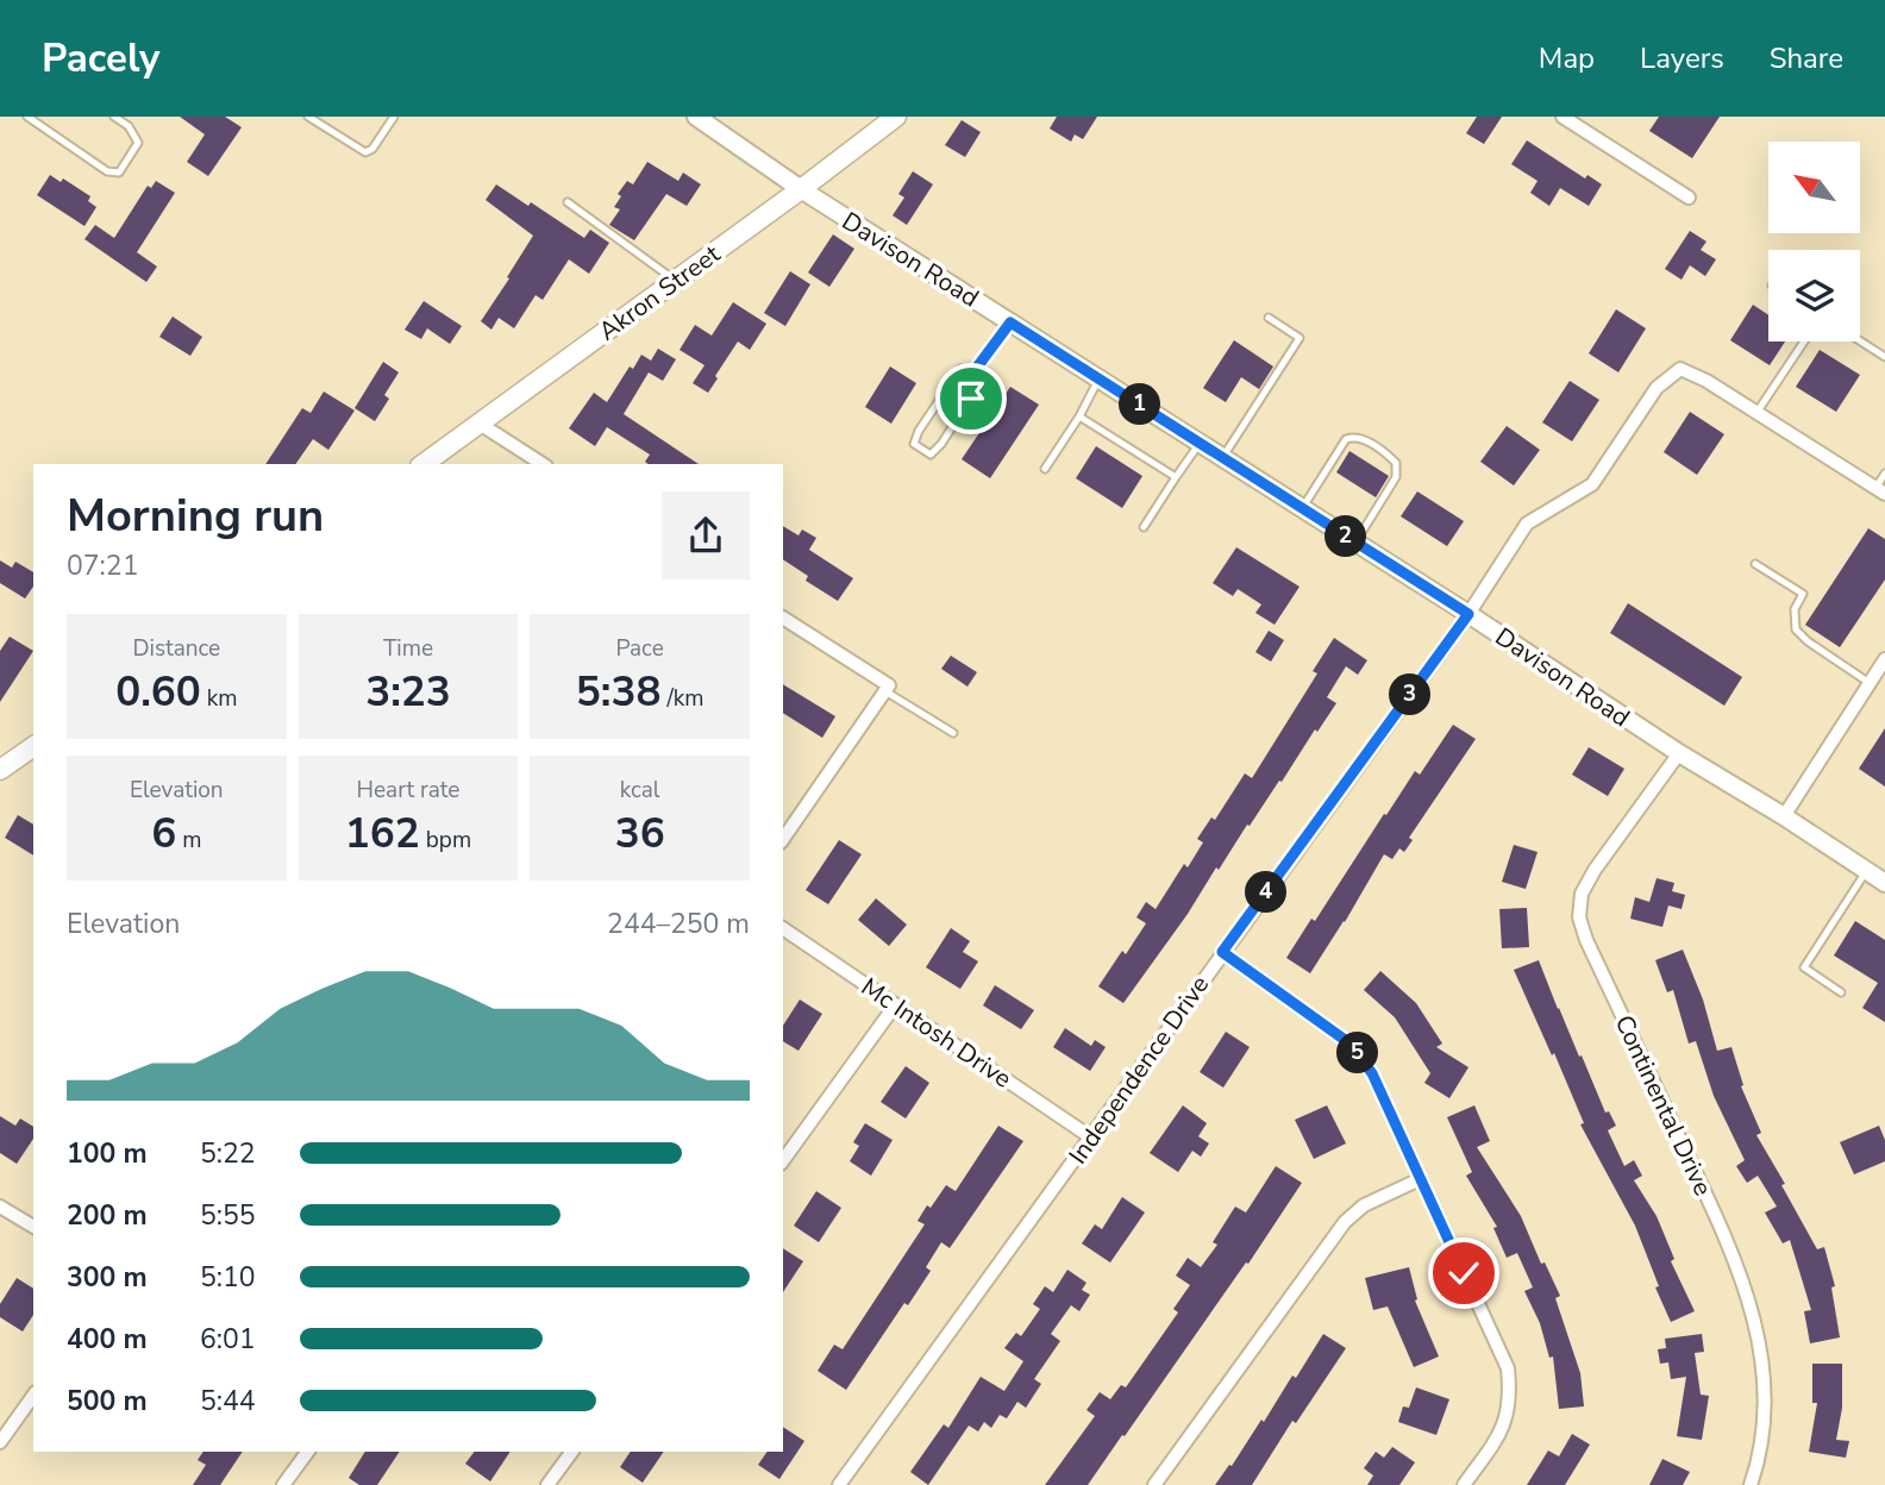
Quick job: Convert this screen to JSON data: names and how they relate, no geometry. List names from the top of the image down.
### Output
{
  "streets": {
    "main road": ["Akron Street"],
    "street": [
      "Davison Road",
      "Mc Intosh Drive",
      "Independence Drive",
      "Continental Drive"
    ]
  },
  "crossings": [
    ["Davison Road", "Akron Street"],
    ["Davison Road", "Independence Drive"],
    ["Davison Road", "Continental Drive"],
    ["Mc Intosh Drive", "Independence Drive"]
  ],
  "north": "top left",
  "page": {
    "header": "Pacely",
    "nav": ["Map", "Layers", "Share"],
    "pins": [
      "1",
      "2",
      "3",
      "4",
      "5"
    ],
    "heading": ["Morning run", "07:21"],
    "stats": [
      ["Distance", "0.60 km"],
      ["Time", "3:23"],
      ["Pace", "5:38 /km"],
      ["Elevation", "6 m"],
      ["Heart rate", "162 bpm"],
      ["kcal", "36"]
    ],
    "chart": ["Elevation", "244–250 m"],
    "list": [
      {
        "name": "100 m",
        "note": "5:22"
      },
      {
        "name": "200 m",
        "note": "5:55"
      },
      {
        "name": "300 m",
        "note": "5:10"
      },
      {
        "name": "400 m",
        "note": "6:01"
      },
      {
        "name": "500 m",
        "note": "5:44"
      }
    ]
  }
}
